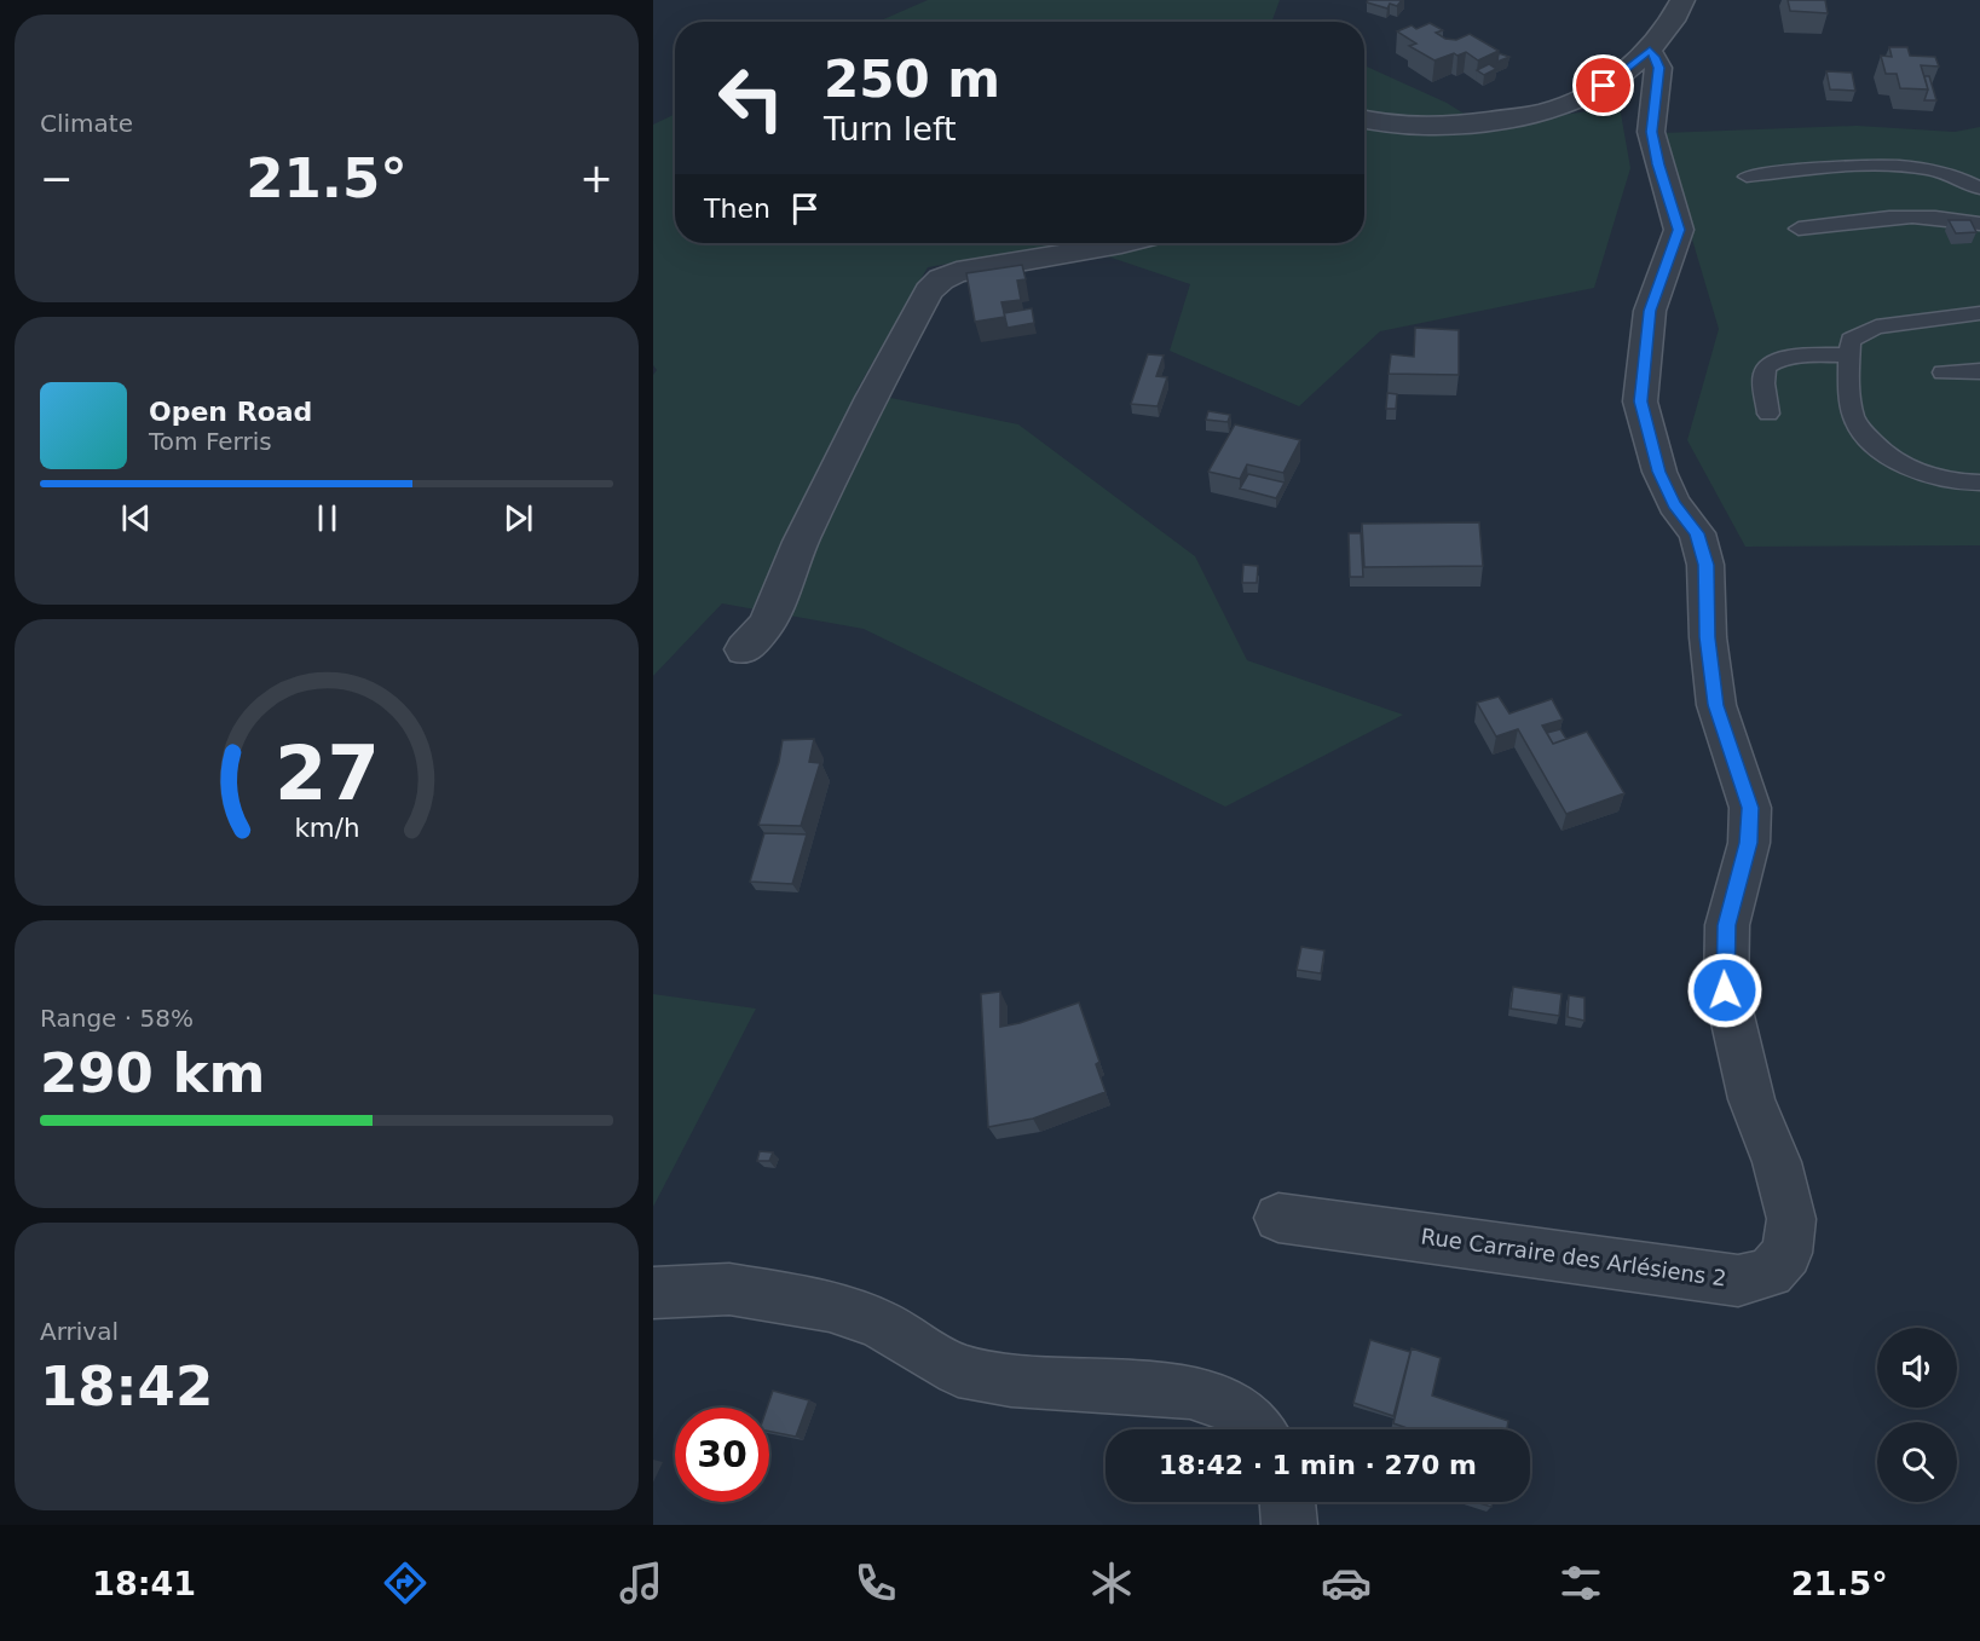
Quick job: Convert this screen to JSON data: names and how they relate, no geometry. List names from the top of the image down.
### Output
{
  "streets": {
    "street": ["Rue Carraire des Arlésiens 2"]
  },
  "page": {
    "tile": [
      "Climate",
      ["Range · 58%", "290 km"],
      ["Arrival", "18:42"]
    ],
    "turn": ["250 m", "Turn left"],
    "heat": ["−", "21.5°", "+"],
    "then": "Then",
    "song": ["Open Road", "Tom Ferris"],
    "limit": "30",
    "trip": "18:42 · 1 min · 270 m",
    "tabs": ["18:41", "21.5°"],
    "gauge": ["27", "km/h"]
  }
}
